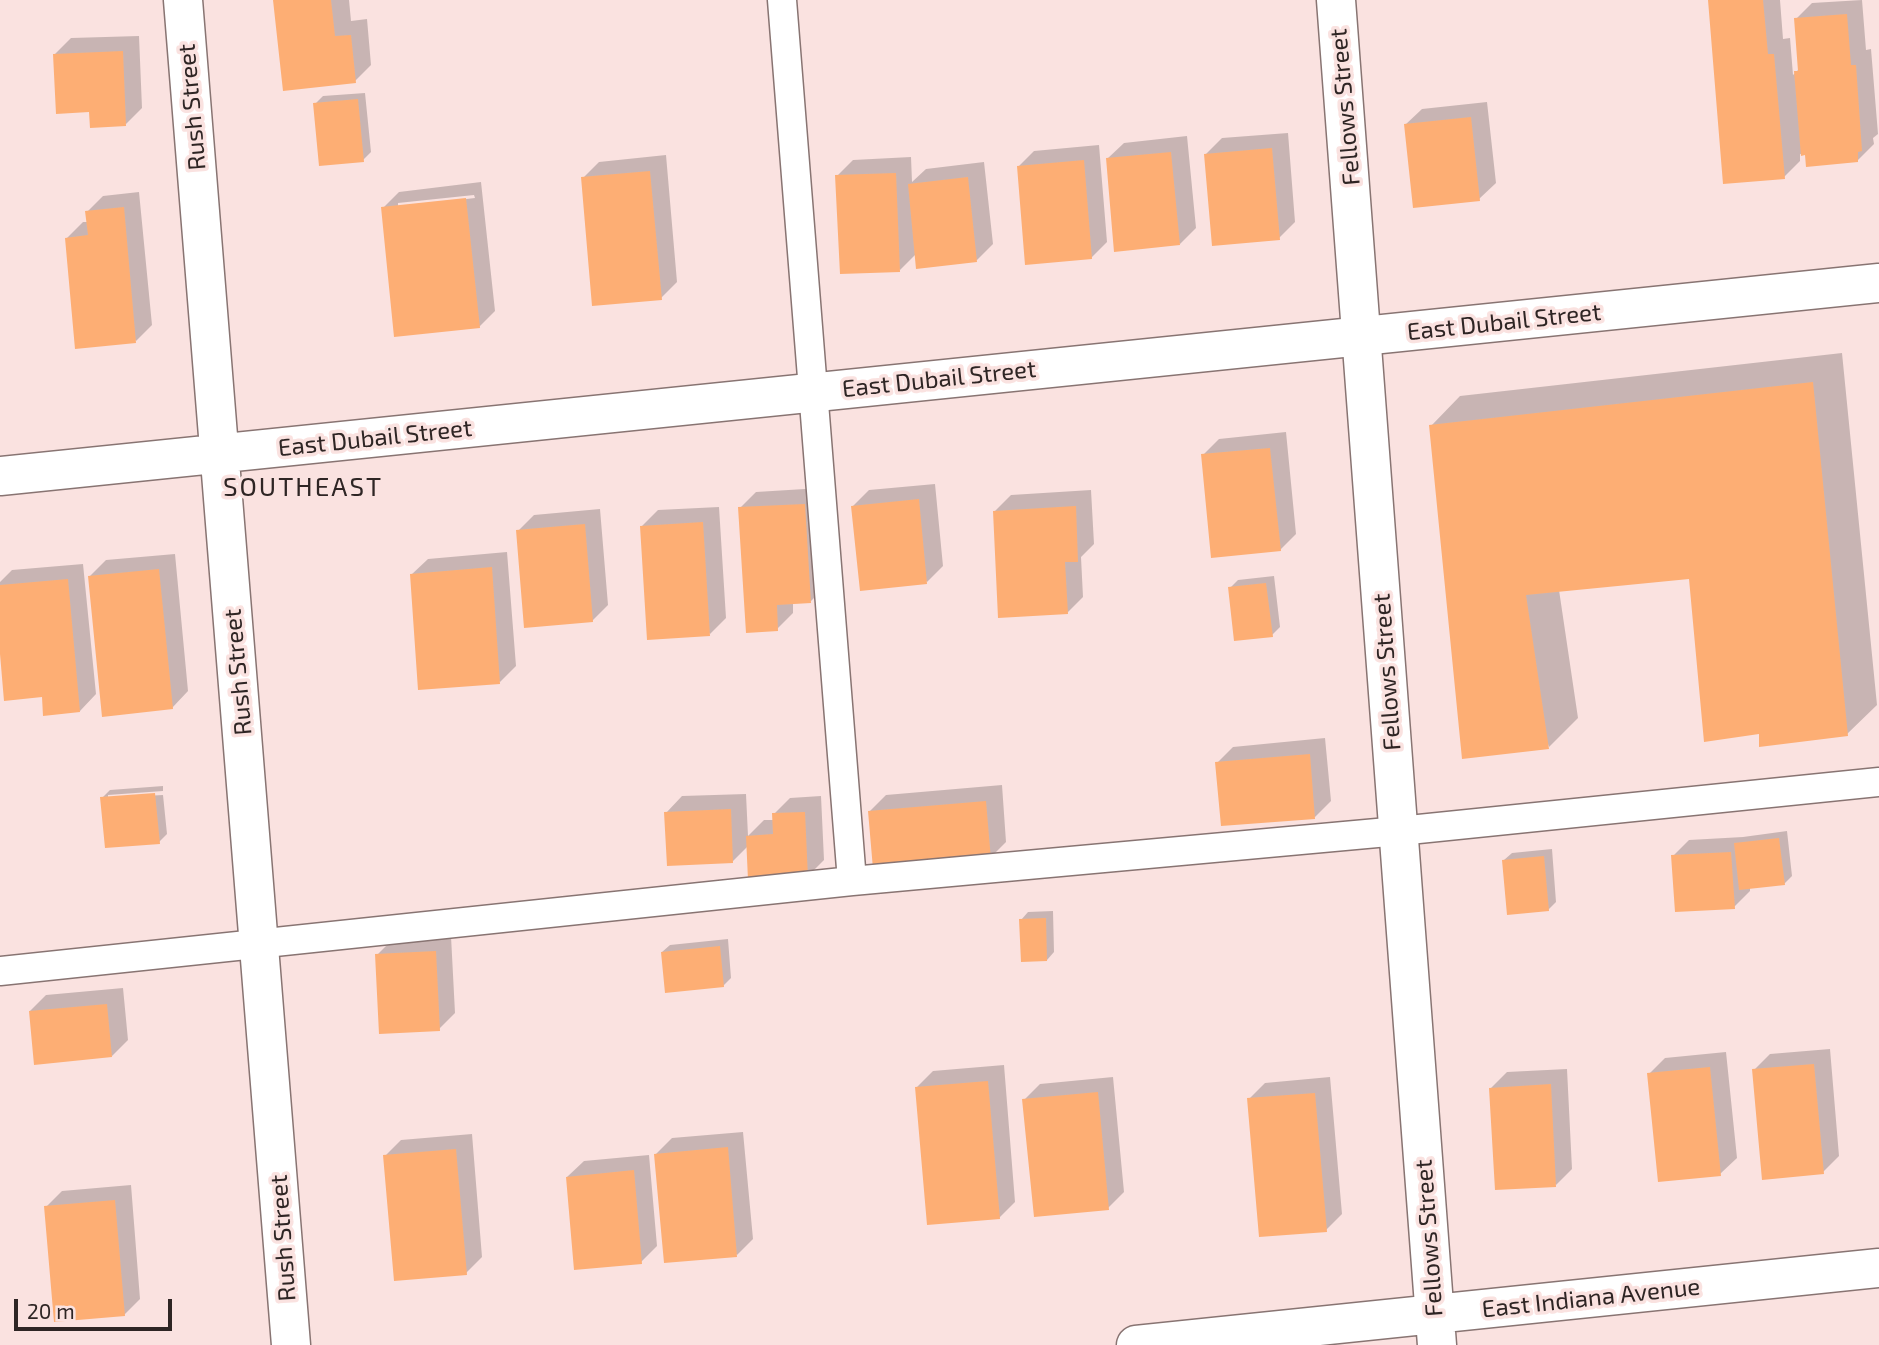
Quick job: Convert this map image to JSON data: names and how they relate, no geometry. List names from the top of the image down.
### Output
{
  "streets": {
    "street": [
      "Rush Street",
      "Fellows Street",
      "East Dubail Street",
      "East Indiana Avenue"
    ]
  },
  "crossings": [
    ["Rush Street", "East Dubail Street"],
    ["Fellows Street", "East Dubail Street"],
    ["Fellows Street", "East Indiana Avenue"]
  ],
  "districts": ["SOUTHEAST"],
  "scale_bar": "20 m"
}
